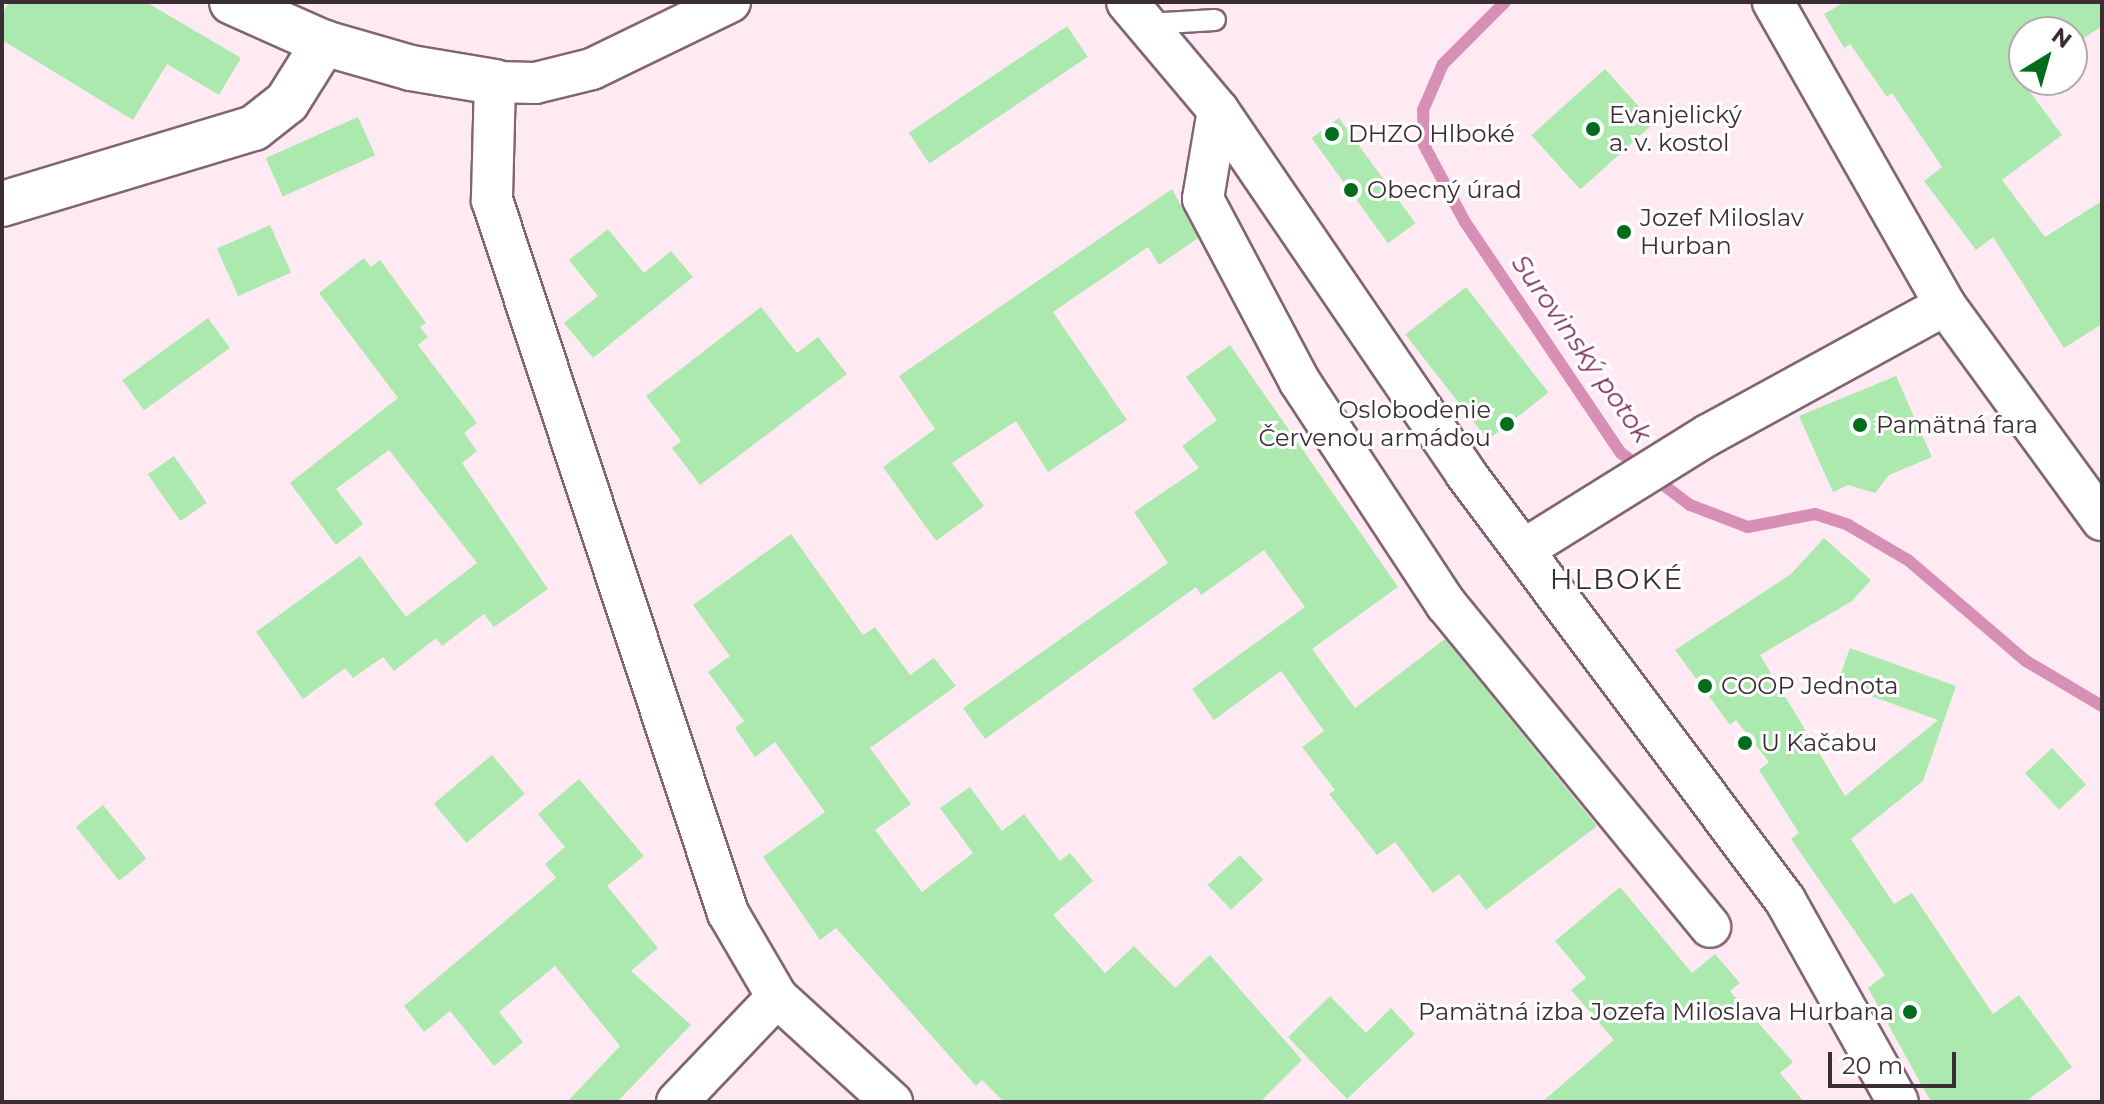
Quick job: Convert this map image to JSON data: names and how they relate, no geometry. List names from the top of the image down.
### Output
{
  "districts": ["HLBOKÉ"],
  "water": ["Surovinský potok"],
  "places": [
    "Evanjelický a. v. kostol",
    "DHZO Hlboké",
    "Obecný úrad",
    "Jozef Miloslav Hurban",
    "Oslobodenie Červenou armádou",
    "Pamätná fara",
    "COOP Jednota",
    "U Kačabu",
    "Pamätná izba Jozefa Miloslava Hurbana"
  ],
  "scale_bar": "20 m",
  "north": "top right"
}
